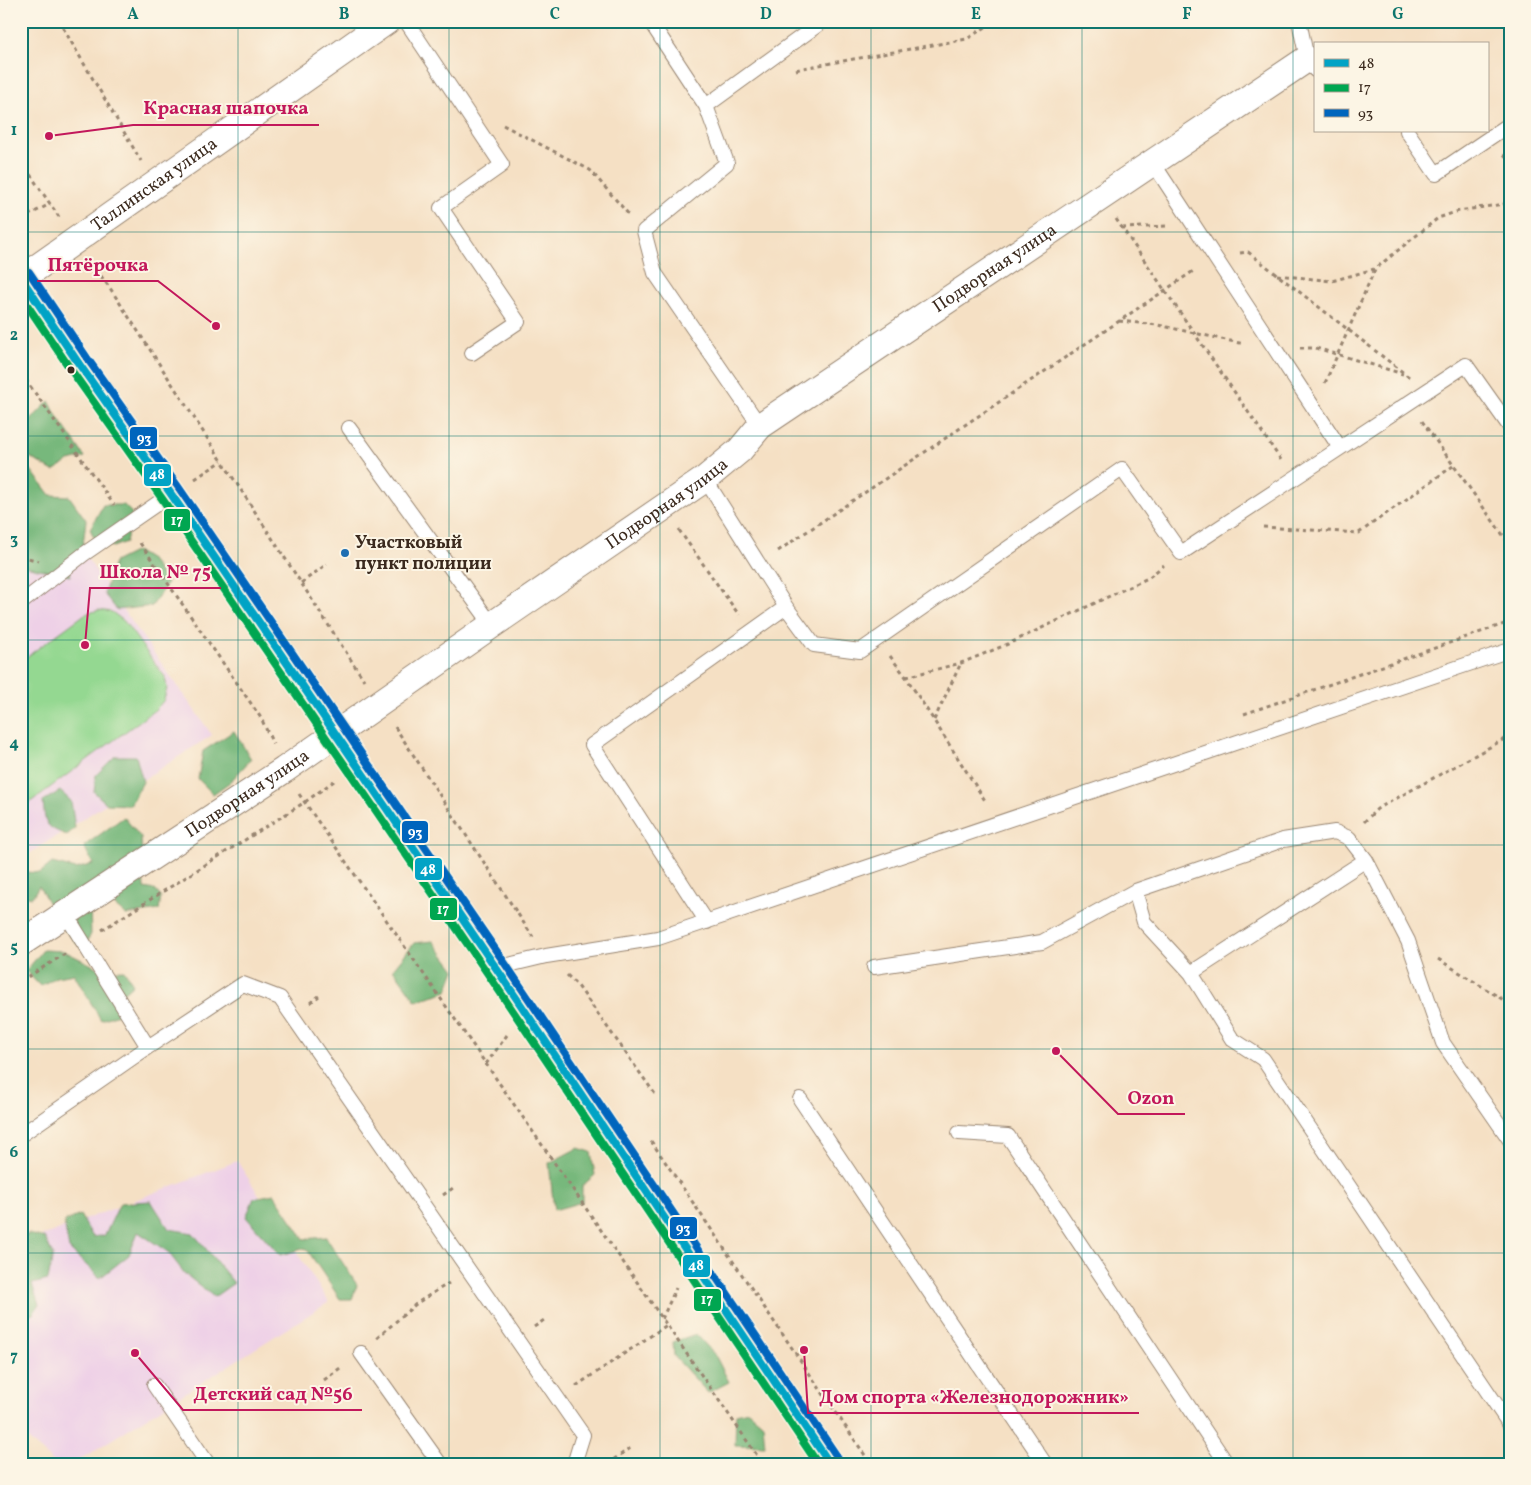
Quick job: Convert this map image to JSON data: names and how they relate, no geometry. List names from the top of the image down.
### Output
{
  "streets": {
    "street": ["Таллинская улица", "Подворная улица"]
  },
  "places": [
    "Красная шапочка",
    "Пятёрочка",
    "Участковый пункт полиции",
    "Школа № 75",
    "Ozon",
    "Дом спорта «Железнодорожник»",
    "Детский сад №56"
  ],
  "lines": ["transit line 93", "transit line 48", "transit line 17"],
  "legend": ["48", "17", "93"],
  "grid": {
    "columns": [
      "A",
      "B",
      "C",
      "D",
      "E",
      "F",
      "G"
    ],
    "rows": [
      "1",
      "2",
      "3",
      "4",
      "5",
      "6",
      "7"
    ]
  }
}
